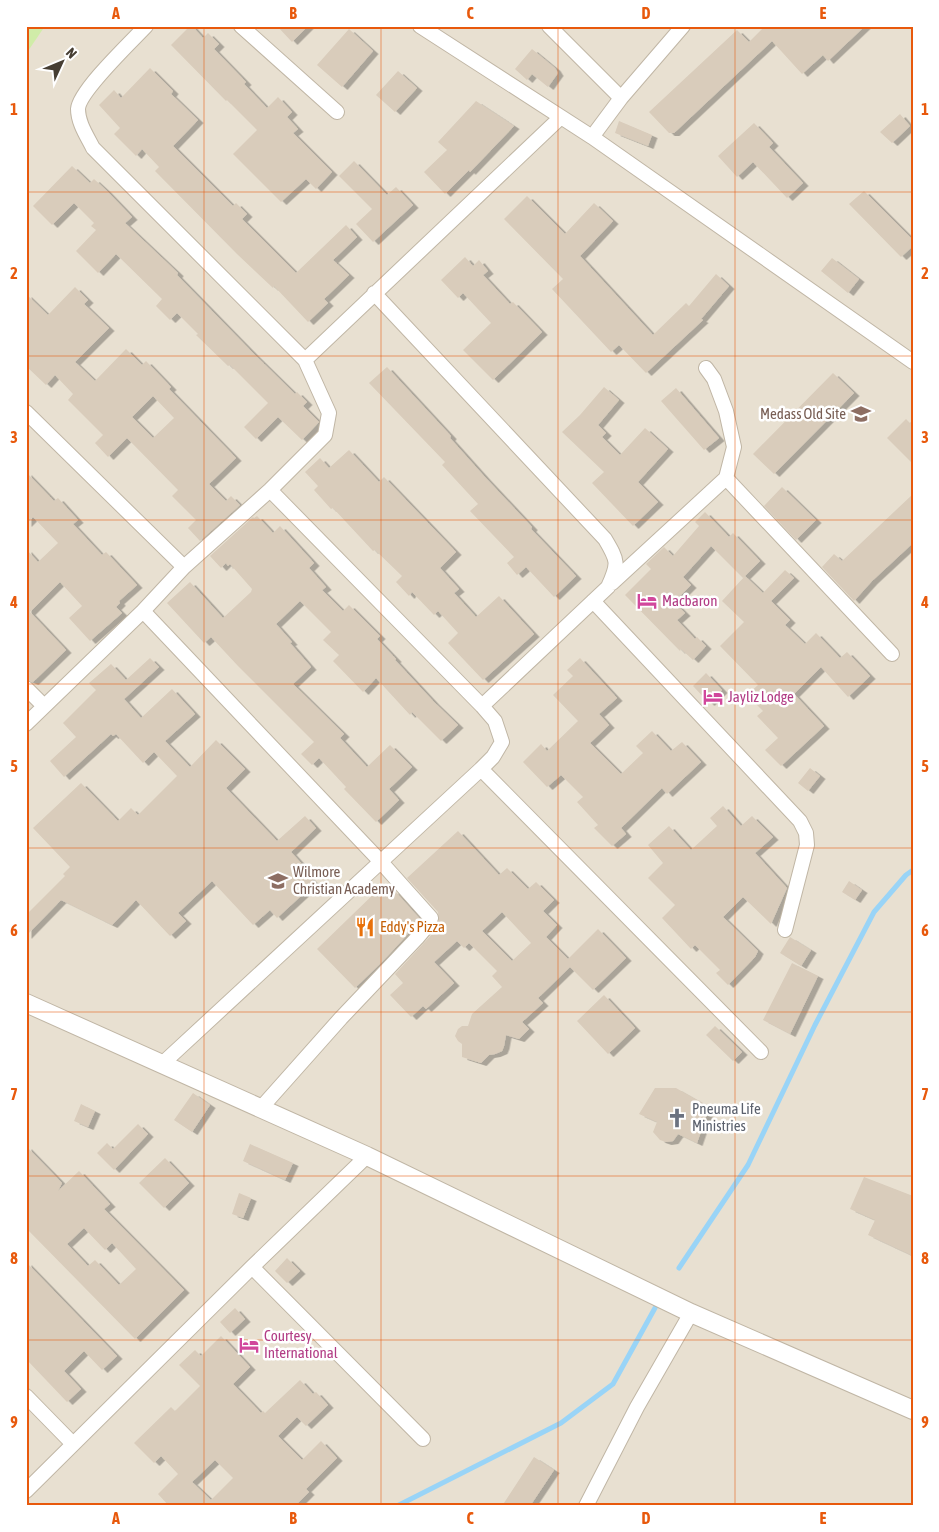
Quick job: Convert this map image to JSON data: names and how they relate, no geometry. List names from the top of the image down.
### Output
{
  "places": {
    "school or university": ["Medass Old Site", "Wilmore Christian Academy"],
    "hotel": ["Macbaron", "Jayliz Lodge", "Courtesy International"],
    "restaurant": ["Eddy's Pizza"],
    "church": ["Pneuma Life Ministries"]
  },
  "north": "top right",
  "grid": {
    "columns": [
      "A",
      "B",
      "C",
      "D",
      "E"
    ],
    "rows": [
      "1",
      "2",
      "3",
      "4",
      "5",
      "6",
      "7",
      "8",
      "9"
    ]
  }
}
